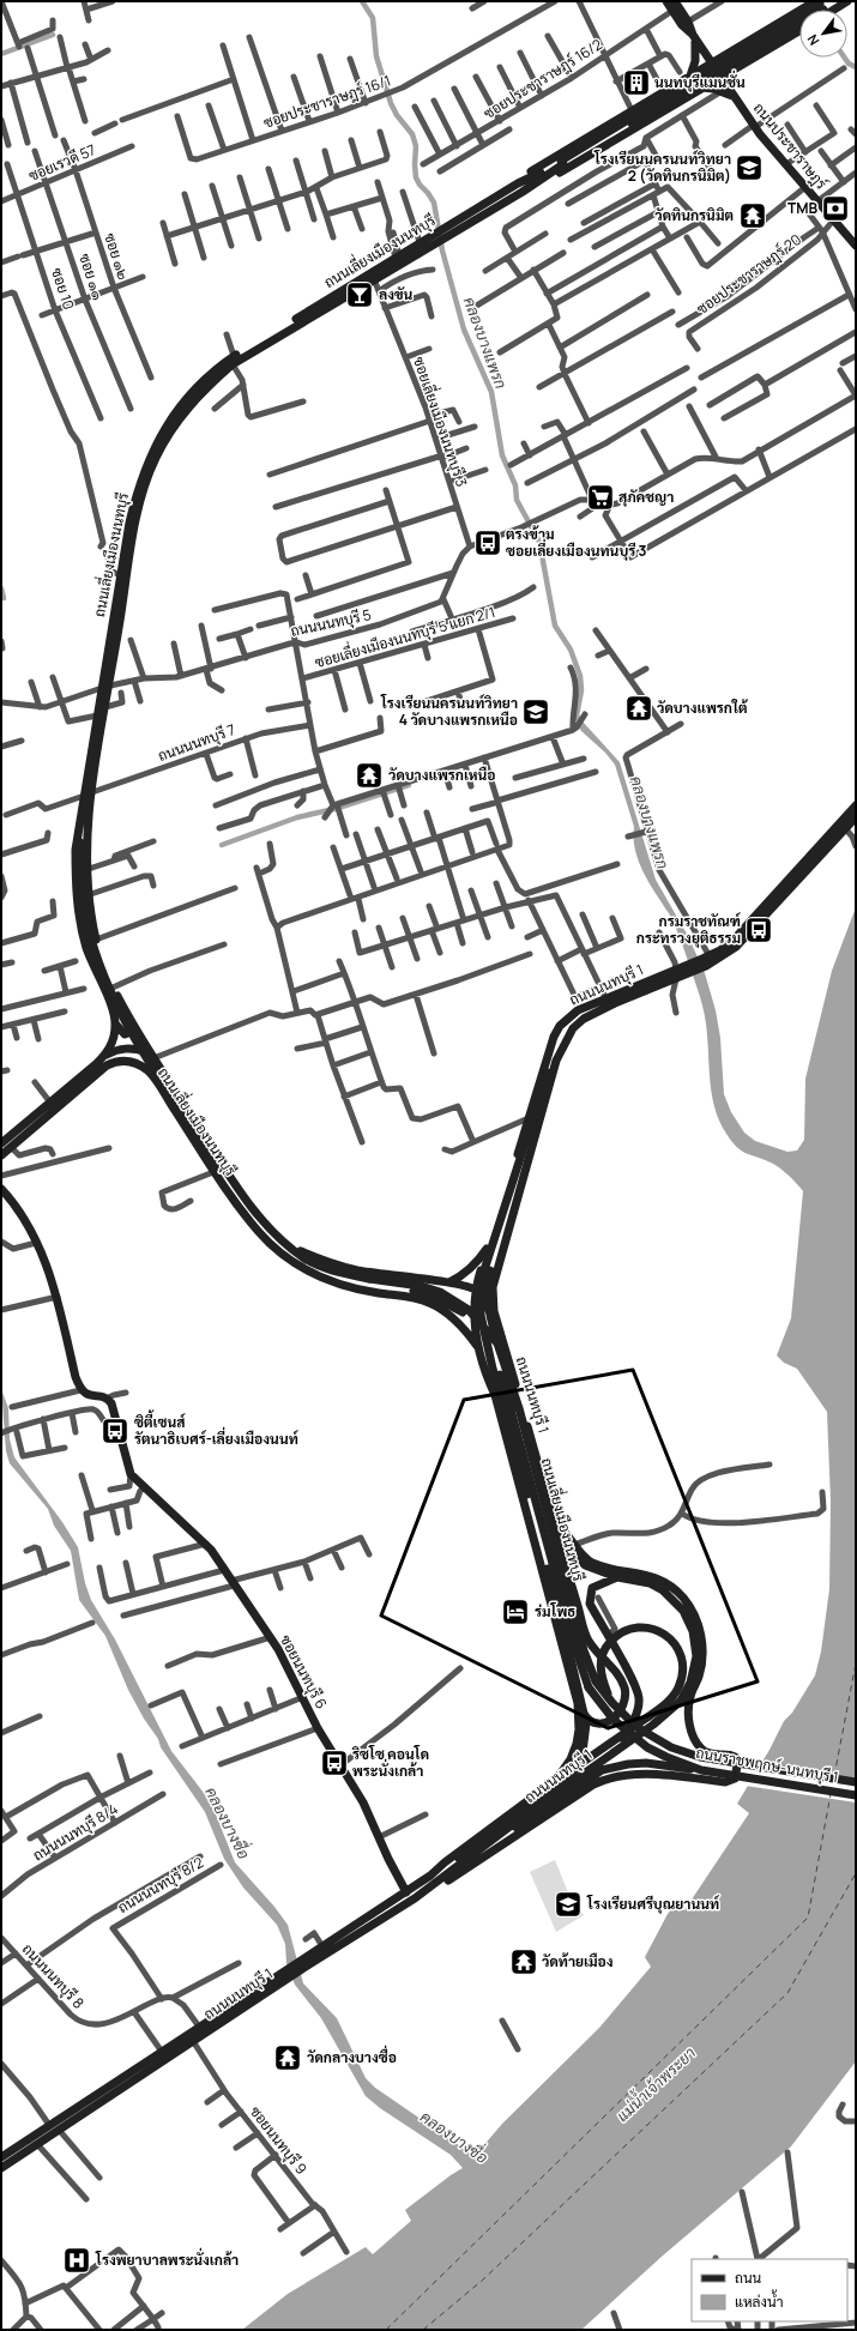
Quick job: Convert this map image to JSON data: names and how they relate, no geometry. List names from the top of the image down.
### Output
{
  "streets": {
    "main road": [
      "ถนนประชาราษฎร์",
      "ถนนเลี่ยงเมืองนนทบุรี",
      "ถนนนนทบุรี 1",
      "ซอยนนทบุรี 6",
      "ถนนราชพฤกษ์-นนทบุรี 1"
    ],
    "street": [
      "ซอยประชาราษฎร์ 16/2",
      "ซอยประชาราษฎร์ 16/1",
      "ซอยเรวดี 57",
      "ซอย ๑๒",
      "ซอยประชาราษฎร์ 20",
      "ซอย ๑๑",
      "ซอย 10",
      "ซอยเลี่ยงเมืองนนทบุรี 3",
      "ถนนนนทบุรี 5",
      "ซอยเลี่ยงเมืองนนทบุรี 5 แยก 2/1",
      "ถนนนนทบุรี 7",
      "ถนนนนทบุรี 8/4",
      "ถนนนนทบุรี 8/2",
      "ถนนนนทบุรี 8",
      "ซอยนนทบุรี 9"
    ]
  },
  "crossings": [
    ["ซอยประชาราษฎร์ 16/2", "ถนนประชาราษฎร์"],
    ["ถนนประชาราษฎร์", "ถนนเลี่ยงเมืองนนทบุรี"],
    ["ถนนประชาราษฎร์", "ซอยประชาราษฎร์ 20"],
    ["ซอยเรวดี 57", "ซอย ๑๒"],
    ["ซอยเรวดี 57", "ซอย ๑๑"],
    ["ซอยเรวดี 57", "ซอย 10"],
    ["ถนนเลี่ยงเมืองนนทบุรี", "ซอยเลี่ยงเมืองนนทบุรี 3"],
    ["ถนนเลี่ยงเมืองนนทบุรี", "ถนนนนทบุรี 5"],
    ["ถนนเลี่ยงเมืองนนทบุรี", "ถนนนนทบุรี 7"],
    ["ถนนเลี่ยงเมืองนนทบุรี", "ถนนนนทบุรี 1"],
    ["ถนนเลี่ยงเมืองนนทบุรี", "ถนนราชพฤกษ์-นนทบุรี 1"],
    ["ถนนนนทบุรี 1", "ซอยนนทบุรี 6"],
    ["ถนนนนทบุรี 1", "ซอยนนทบุรี 9"],
    ["ถนนนนทบุรี 8/2", "ถนนนนทบุรี 8"]
  ],
  "water": ["คลองบางแพรก", "คลองบางซื่อ", "แม่น้ำเจ้าพระยา"],
  "places": {
    "building": ["นนทบุรีแมนชั่น"],
    "school or university": ["โรงเรียนนครนนท์วิทยา 2 (วัดทินกรนิมิต)", "โรงเรียนนครนนท์วิทยา 4 วัดบางแพรกเหนือ", "โรงเรียนศรีบุณยานนท์"],
    "bank": ["TMB"],
    "temple": [
      "วัดทินกรนิมิต",
      "วัดบางแพรกใต้",
      "วัดบางแพรกเหนือ",
      "วัดท้ายเมือง",
      "วัดกลางบางซื่อ"
    ],
    "bar": ["ลงขัน"],
    "supermarket": ["สุภัคชญา"],
    "bus stop": [
      "ตรงข้าม ซอยเลี่ยงเมืองนทนบุรี 3",
      "กรมราชทัณฑ์ กระทรวงยุติธรรม",
      "ซิตี้เซนส์ รัตนาธิเบศร์-เลี่ยงเมืองนนท์",
      "ริซโซ คอนโด พระนั่งเกล้า"
    ],
    "hotel": ["ร่มโพธ"],
    "hospital": ["โรงพยาบาลพระนั่งเกล้า"]
  },
  "legend": ["ถนน", "แหล่งน้ำ"],
  "north": "bottom left"
}
